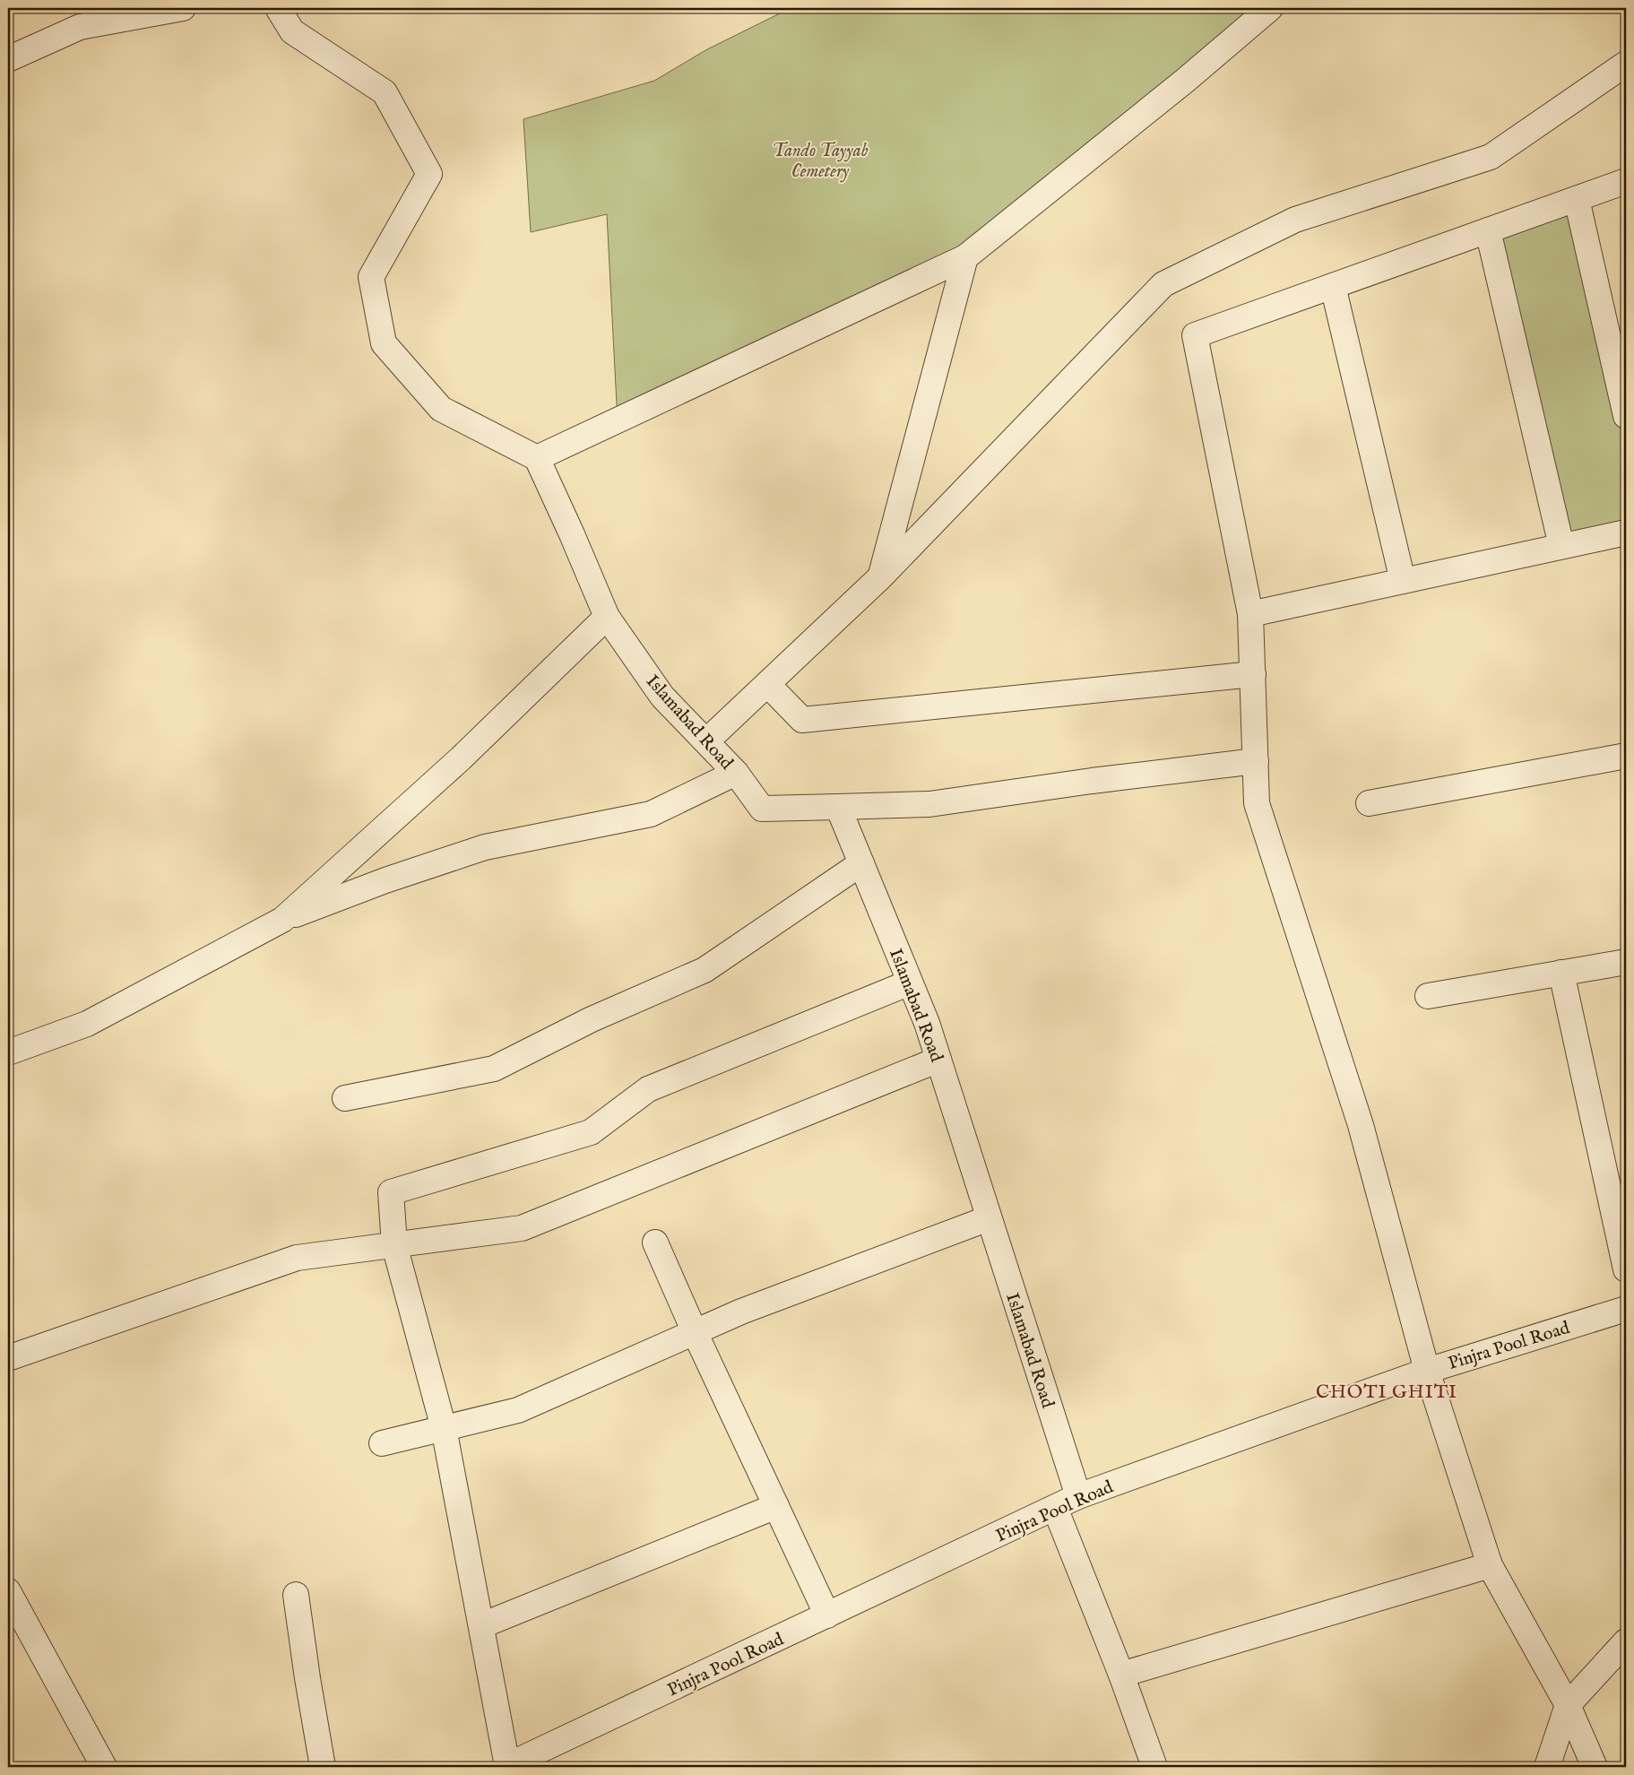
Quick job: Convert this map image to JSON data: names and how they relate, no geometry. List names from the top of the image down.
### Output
{
  "streets": {
    "street": ["Islamabad Road", "Pinjra Pool Road"]
  },
  "crossings": [
    ["Islamabad Road", "Pinjra Pool Road"]
  ],
  "districts": ["CHOTI GHITI"],
  "parks": ["Tando Tayyab Cemetery"]
}
